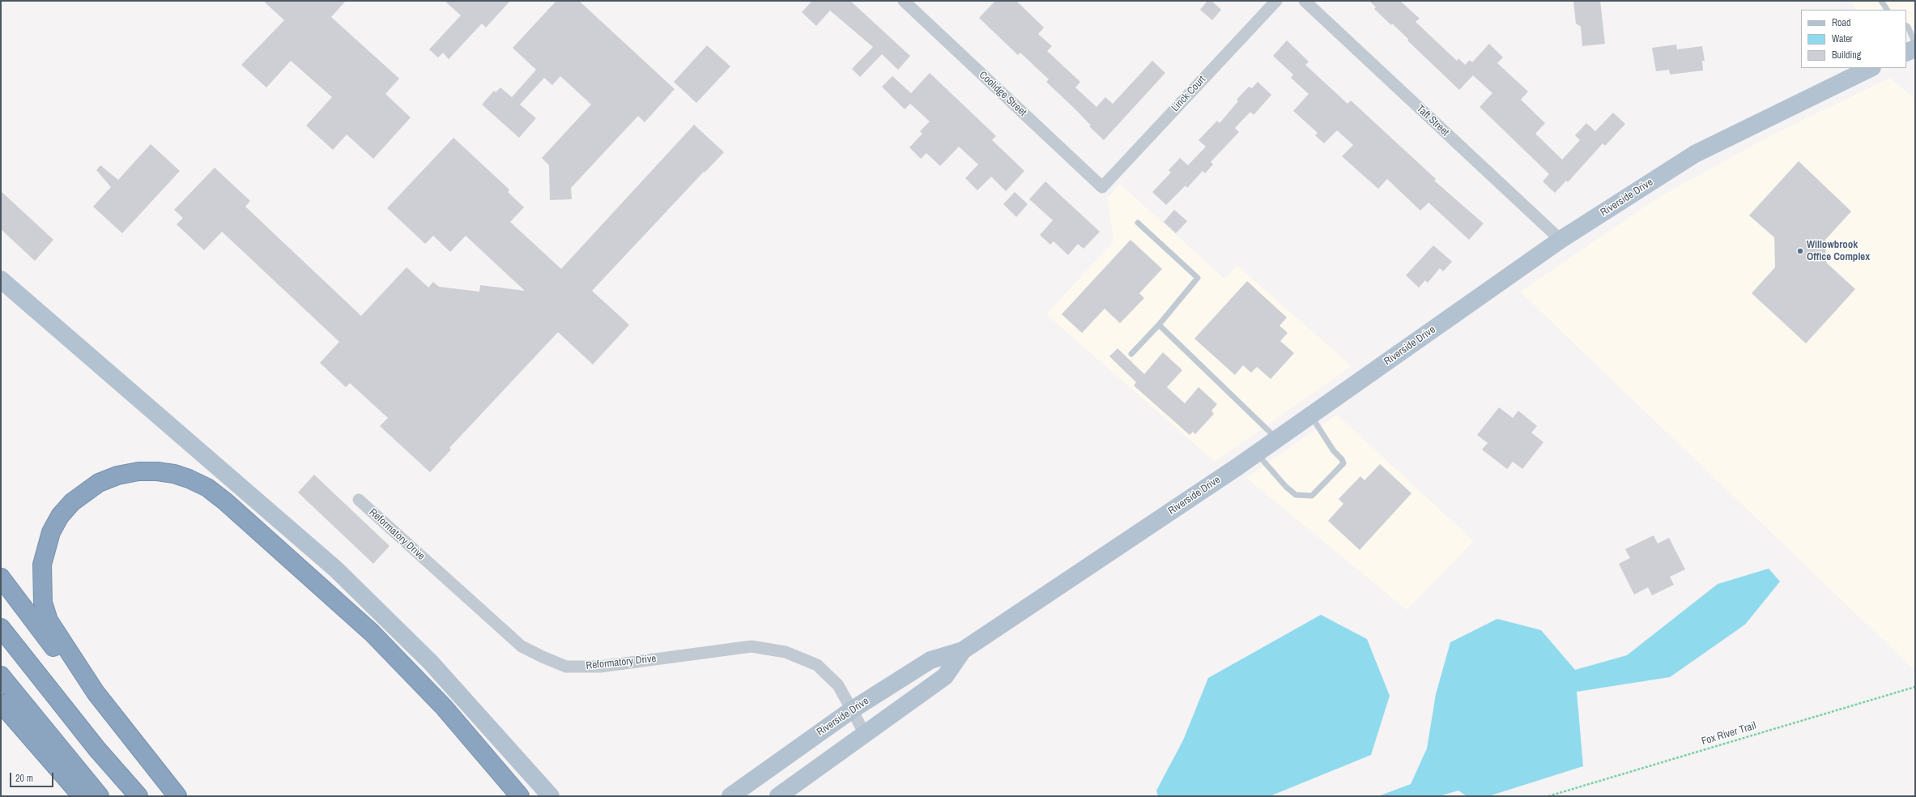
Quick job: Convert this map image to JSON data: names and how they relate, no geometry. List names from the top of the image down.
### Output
{
  "streets": {
    "main road": ["Riverside Drive"],
    "street": [
      "Coolidge Street",
      "Linck Court",
      "Taft Street",
      "Reformatory Drive"
    ],
    "path": ["Fox River Trail"]
  },
  "crossings": [
    ["Coolidge Street", "Linck Court"],
    ["Taft Street", "Riverside Drive"],
    ["Riverside Drive", "Reformatory Drive"]
  ],
  "places": ["Willowbrook Office Complex"],
  "legend": ["Road", "Water", "Building"],
  "scale_bar": "20 m"
}
